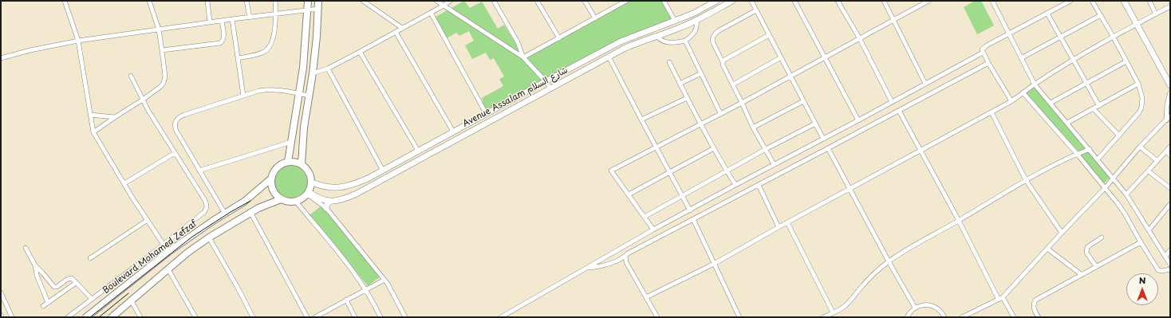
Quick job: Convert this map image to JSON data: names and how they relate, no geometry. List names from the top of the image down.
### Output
{
  "streets": {
    "main road": ["Boulevard Mohamed Zefzaf"],
    "street": ["Avenue Assalam شارع السلام"]
  },
  "crossings": [
    ["Avenue Assalam شارع السلام", "Boulevard Mohamed Zefzaf"]
  ],
  "north": "top"
}
